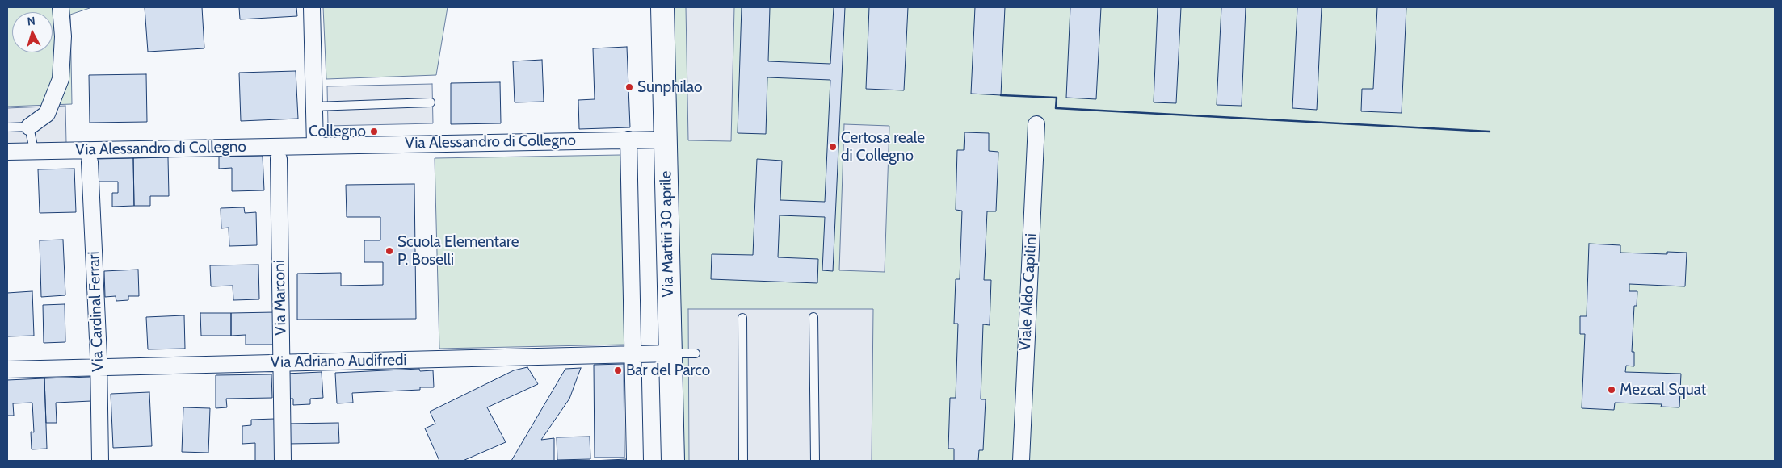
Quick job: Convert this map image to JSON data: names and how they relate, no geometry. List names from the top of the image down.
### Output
{
  "streets": {
    "street": [
      "Via Alessandro di Collegno",
      "Via Martiri 30 aprile",
      "Viale Aldo Capitini",
      "Via Marconi",
      "Via Cardinal Ferrari",
      "Via Adriano Audifredi"
    ]
  },
  "crossings": [
    ["Via Alessandro di Collegno", "Via Martiri 30 aprile"],
    ["Via Martiri 30 aprile", "Via Adriano Audifredi"],
    ["Via Marconi", "Via Adriano Audifredi"],
    ["Via Cardinal Ferrari", "Via Adriano Audifredi"]
  ],
  "places": [
    "Sunphilao",
    "Collegno",
    "Certosa reale di Collegno",
    "Scuola Elementare P. Boselli",
    "Bar del Parco",
    "Mezcal Squat"
  ],
  "north": "top"
}
